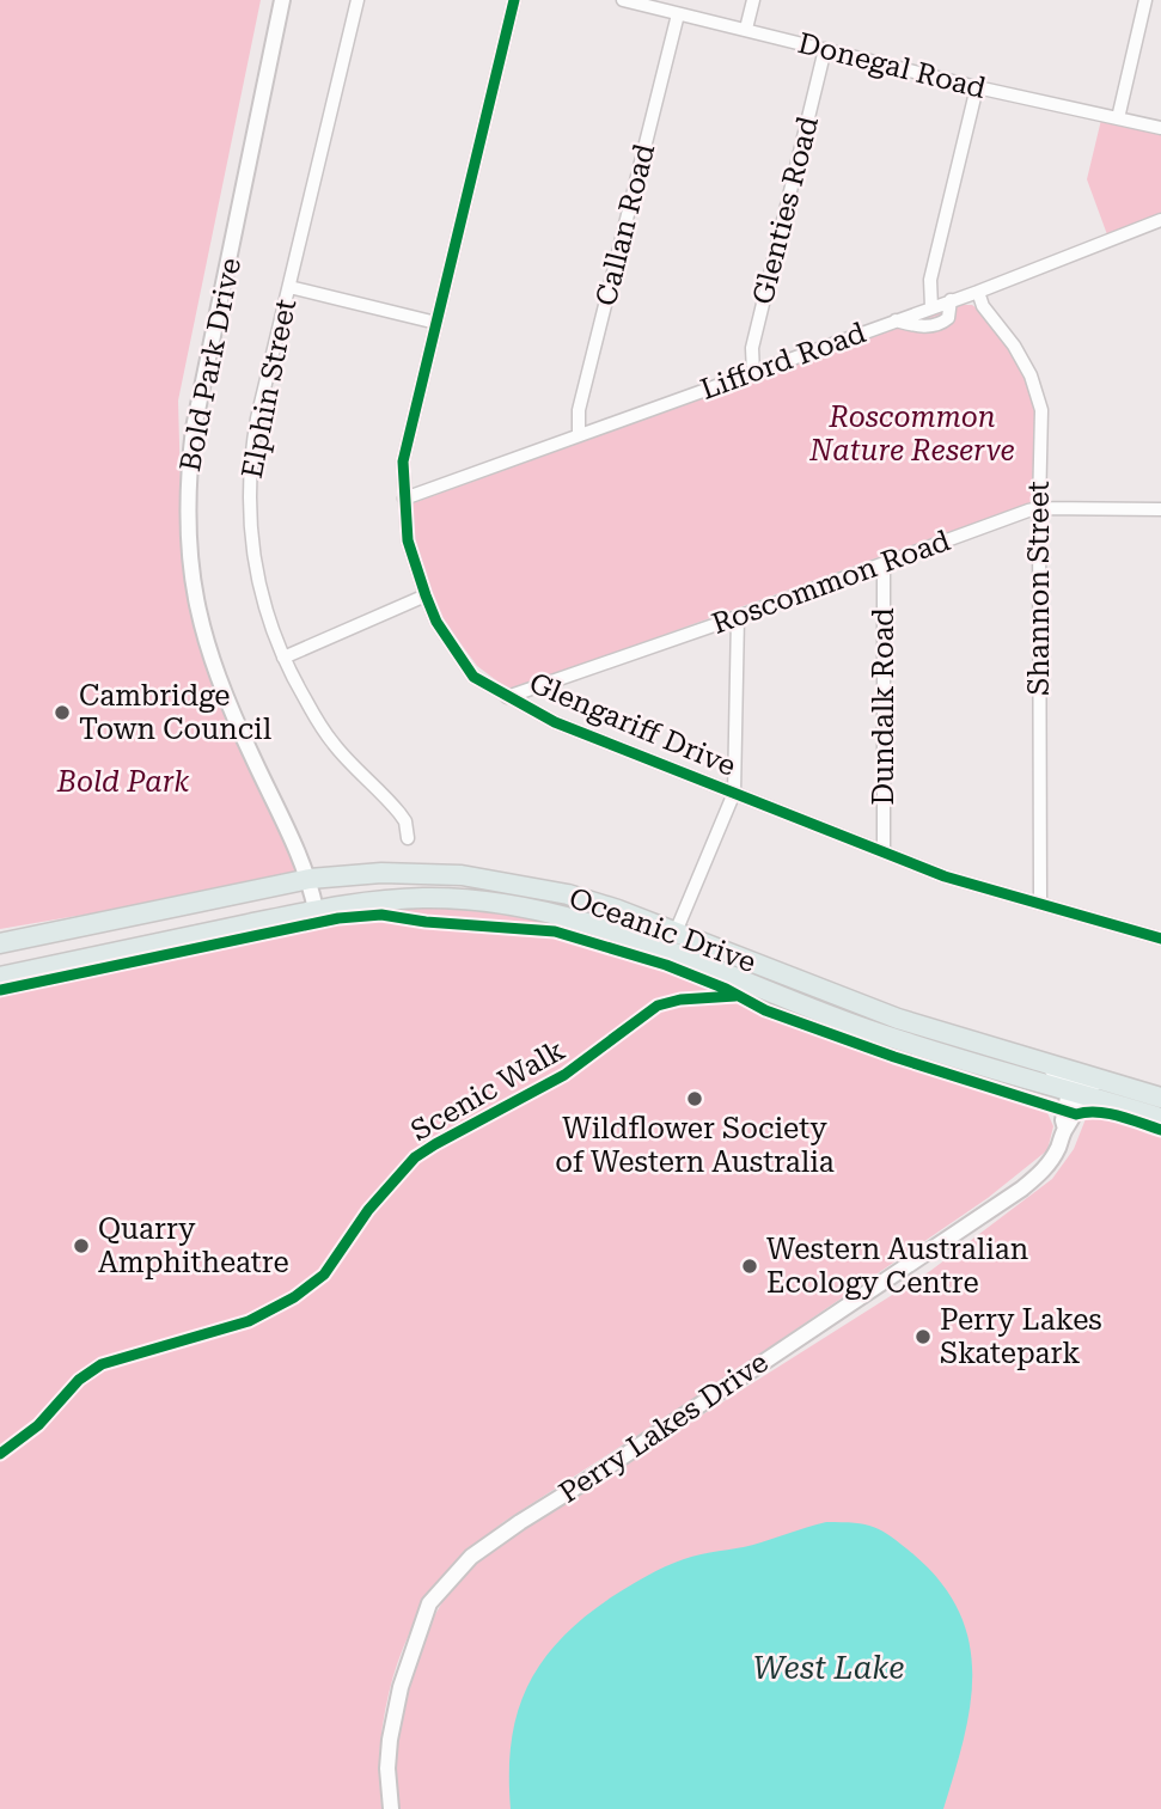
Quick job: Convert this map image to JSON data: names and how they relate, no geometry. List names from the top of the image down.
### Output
{
  "streets": {
    "main road": ["Oceanic Drive"],
    "street": [
      "Donegal Road",
      "Glenties Road",
      "Callan Road",
      "Lifford Road",
      "Bold Park Drive",
      "Elphin Street",
      "Roscommon Road",
      "Shannon Street",
      "Dundalk Road",
      "Glengariff Drive",
      "Perry Lakes Drive"
    ],
    "cycle path": ["Scenic Walk"]
  },
  "crossings": [
    ["Donegal Road", "Glenties Road"],
    ["Donegal Road", "Callan Road"],
    ["Glenties Road", "Lifford Road"],
    ["Callan Road", "Lifford Road"],
    ["Lifford Road", "Shannon Street"],
    ["Lifford Road", "Glengariff Drive"],
    ["Bold Park Drive", "Oceanic Drive"],
    ["Roscommon Road", "Shannon Street"],
    ["Roscommon Road", "Dundalk Road"],
    ["Roscommon Road", "Glengariff Drive"],
    ["Shannon Street", "Glengariff Drive"],
    ["Dundalk Road", "Glengariff Drive"],
    ["Oceanic Drive", "Perry Lakes Drive"]
  ],
  "water": ["West Lake"],
  "parks": ["Roscommon Nature Reserve", "Bold Park"],
  "places": [
    "Cambridge Town Council",
    "Wildflower Society of Western Australia",
    "Quarry Amphitheatre",
    "Western Australian Ecology Centre",
    "Perry Lakes Skatepark"
  ]
}
